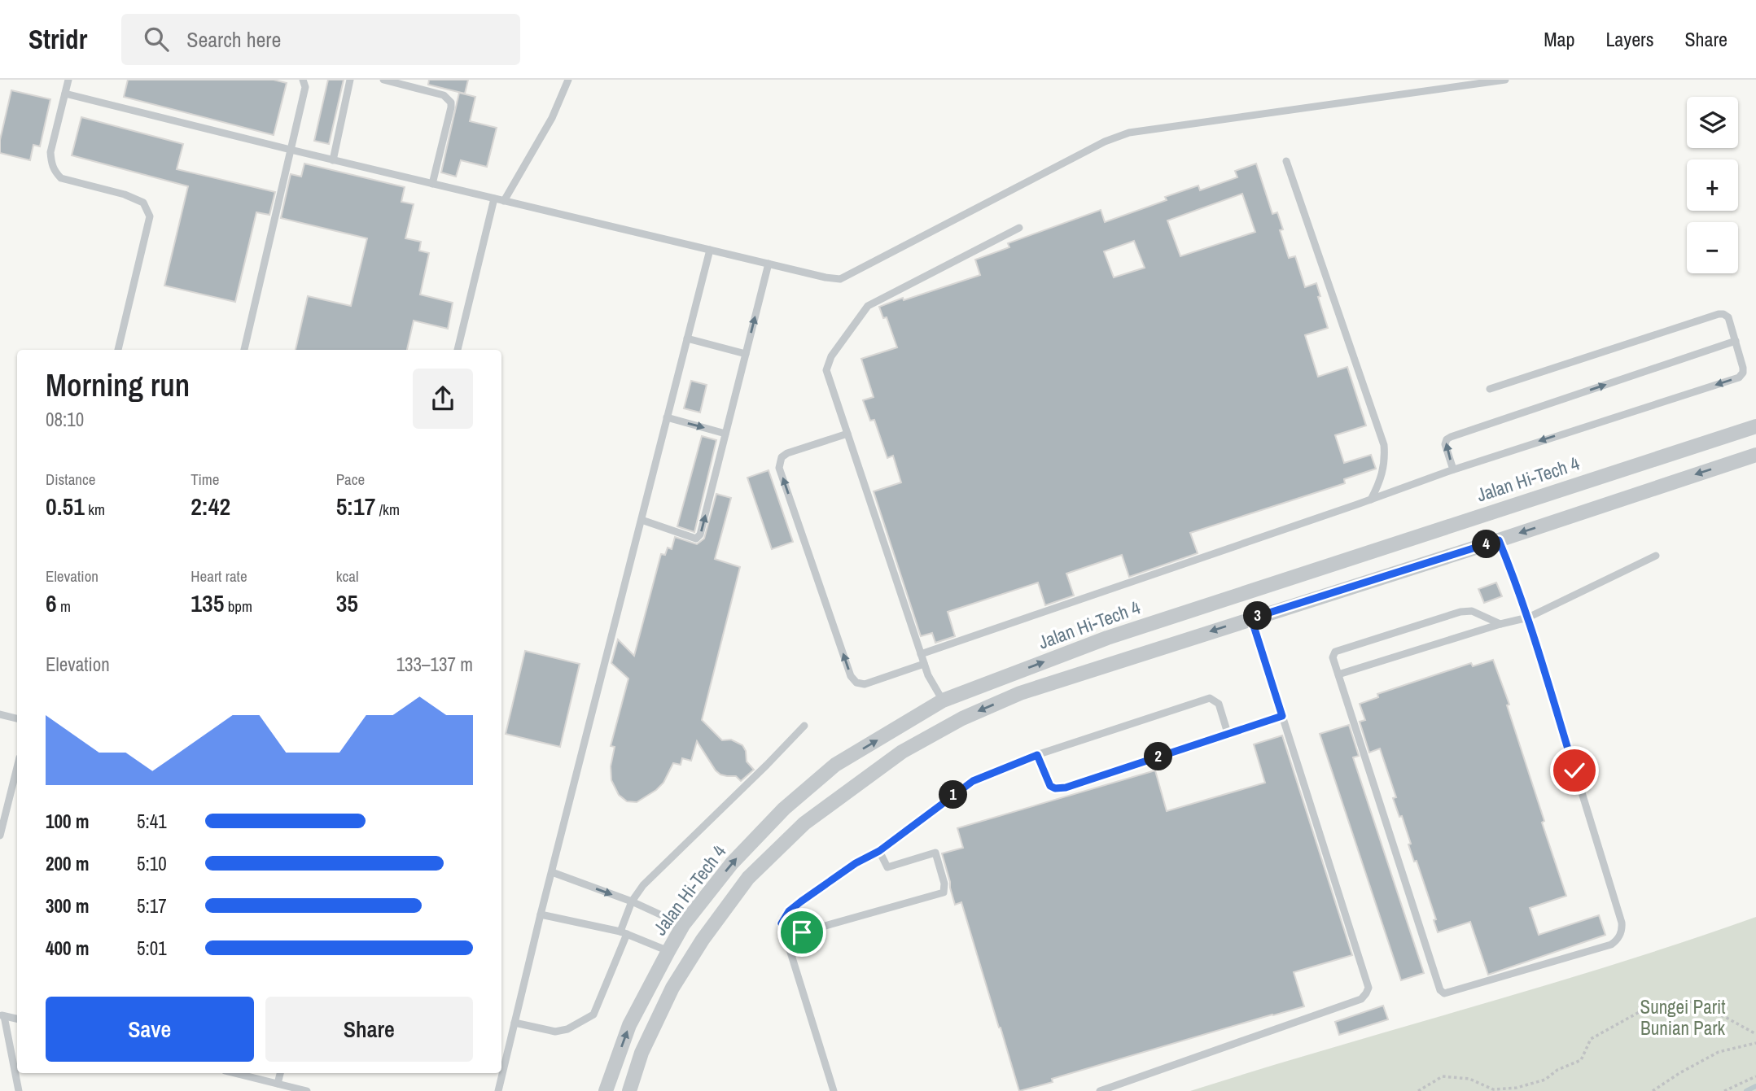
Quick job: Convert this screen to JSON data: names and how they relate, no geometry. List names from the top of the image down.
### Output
{
  "streets": {
    "street": ["Jalan Hi-Tech 4"]
  },
  "parks": ["Sungei Parit Bunian Park"],
  "page": {
    "header": "Stridr",
    "search": "Search here",
    "nav": ["Map", "Layers", "Share"],
    "map_buttons": ["+", "−"],
    "heading": ["Morning run", "08:10"],
    "stats": [
      ["Distance", "0.51 km"],
      ["Time", "2:42"],
      ["Pace", "5:17 /km"],
      ["Elevation", "6 m"],
      ["Heart rate", "135 bpm"],
      ["kcal", "35"]
    ],
    "pins": [
      "4",
      "3",
      "2",
      "1"
    ],
    "chart": ["Elevation", "133–137 m"],
    "list": [
      {
        "name": "100 m",
        "note": "5:41"
      },
      {
        "name": "200 m",
        "note": "5:10"
      },
      {
        "name": "300 m",
        "note": "5:17"
      },
      {
        "name": "400 m",
        "note": "5:01"
      }
    ],
    "buttons": ["Save", "Share"]
  }
}
